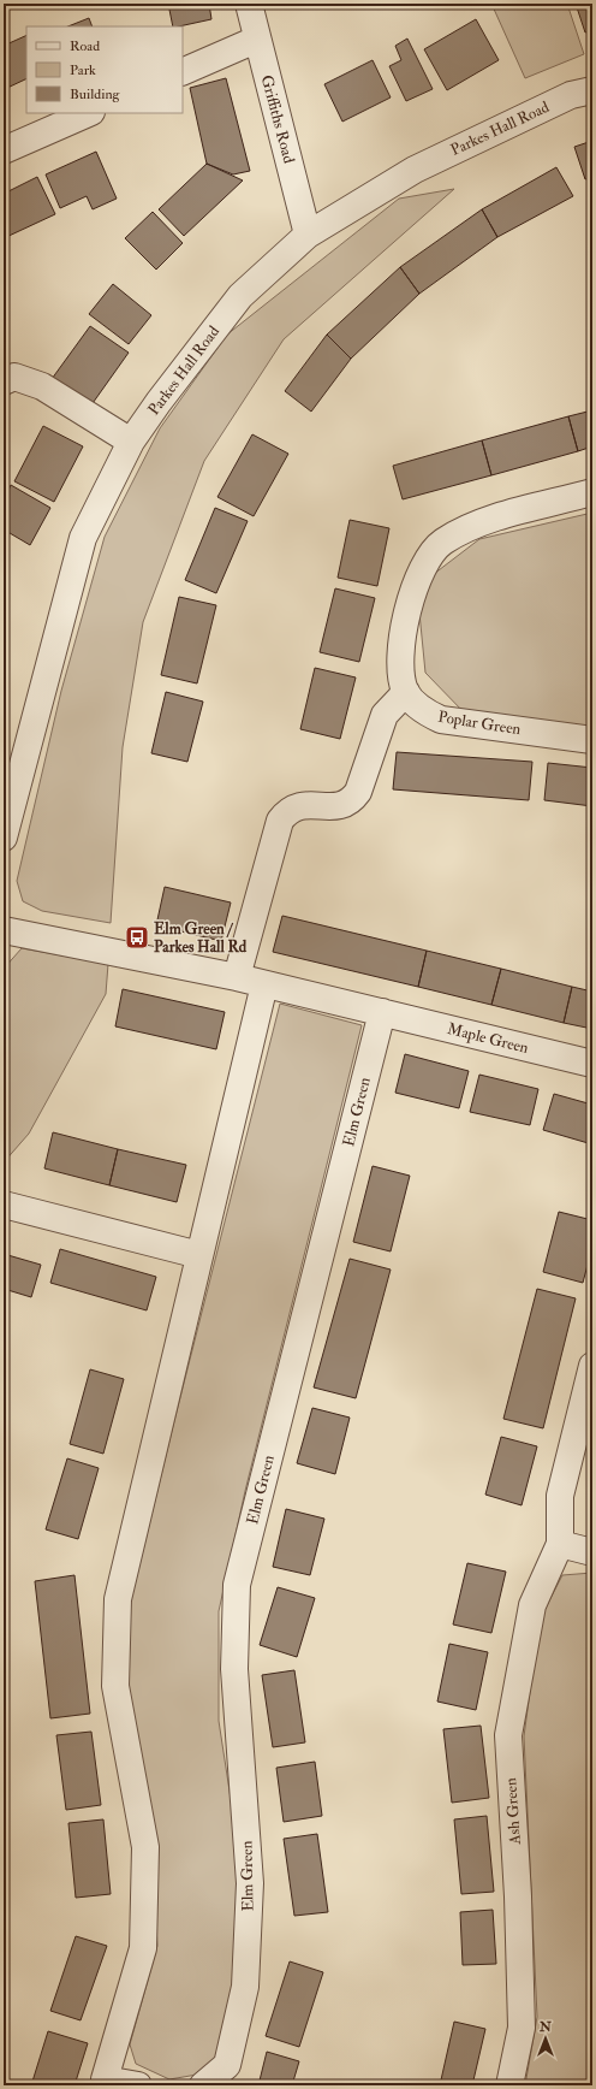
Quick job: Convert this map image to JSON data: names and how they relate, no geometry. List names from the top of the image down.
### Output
{
  "streets": {
    "street": [
      "Griffiths Road",
      "Parkes Hall Road",
      "Poplar Green",
      "Maple Green",
      "Elm Green",
      "Ash Green"
    ]
  },
  "crossings": [
    ["Griffiths Road", "Parkes Hall Road"],
    ["Maple Green", "Elm Green"]
  ],
  "places": {
    "bus stop": ["Elm Green / Parkes Hall Rd"]
  },
  "legend": ["Road", "Park", "Building"],
  "north": "top"
}
